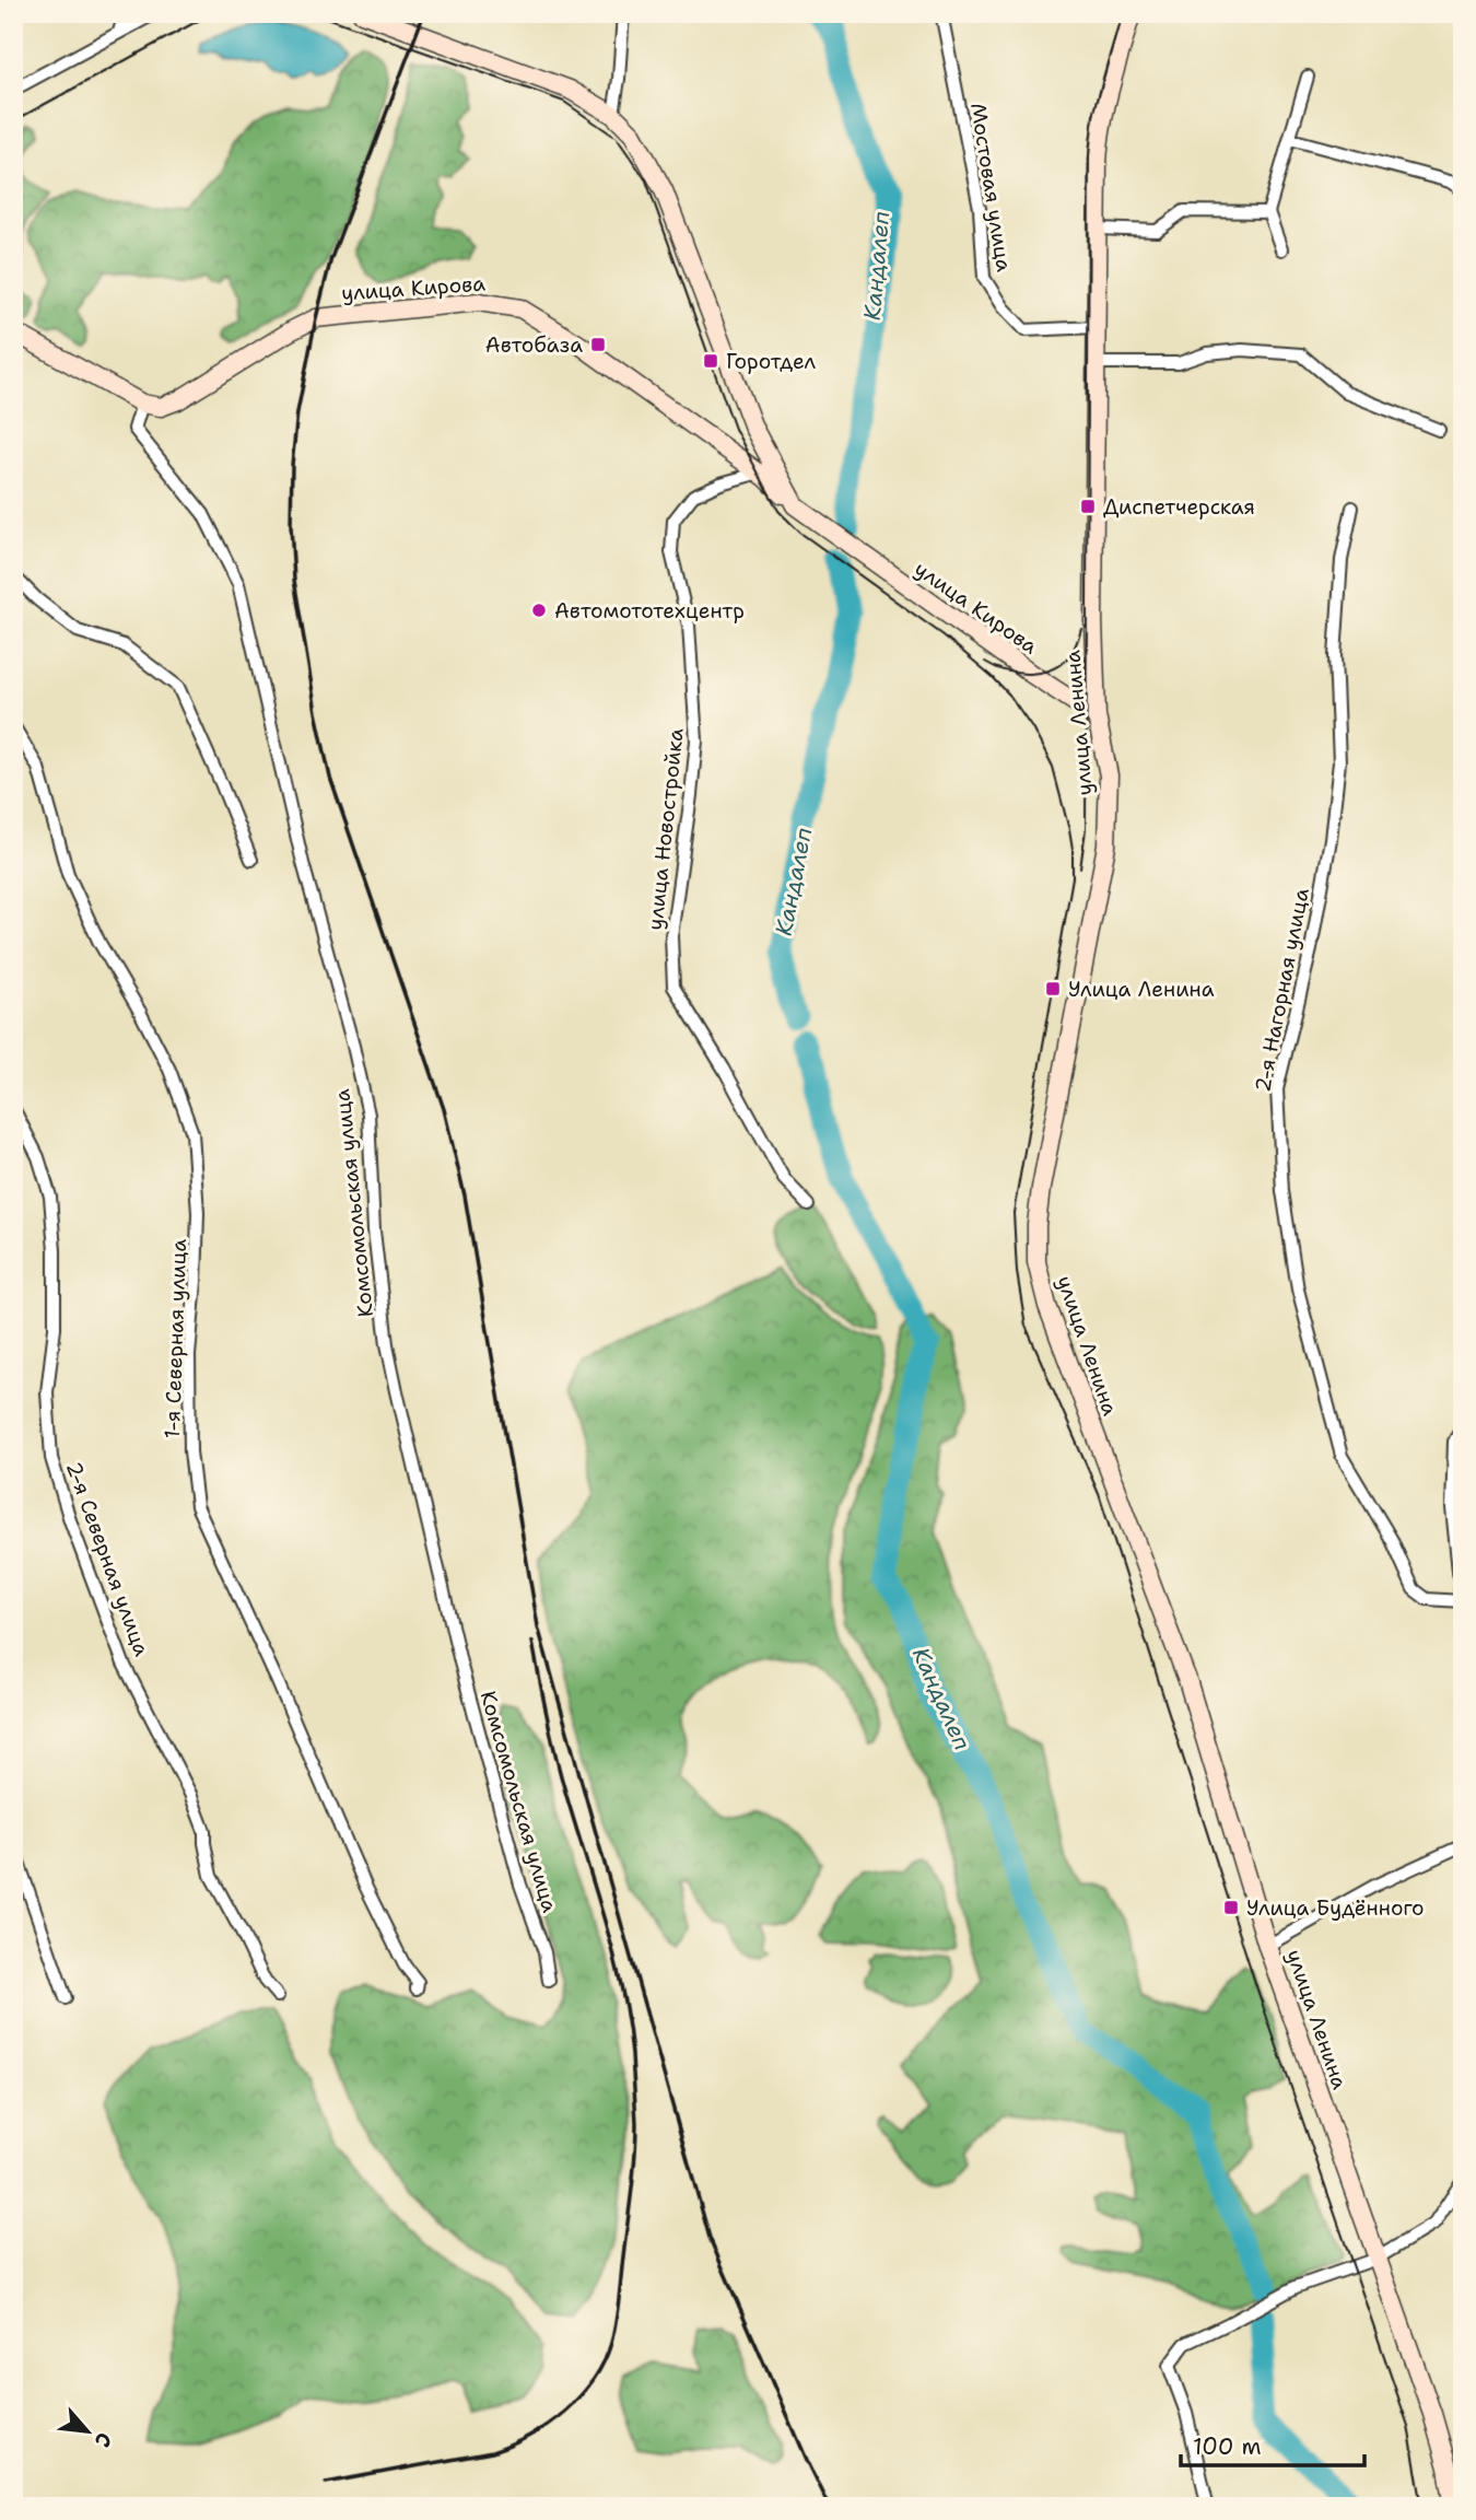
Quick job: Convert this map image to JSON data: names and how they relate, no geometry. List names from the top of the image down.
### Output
{
  "streets": {
    "main road": ["улица Кирова", "улица Ленина"],
    "street": [
      "Мостовая улица",
      "улица Новостройка",
      "2-я Нагорная улица",
      "Комсомольская улица",
      "1-я Северная улица",
      "2-я Северная улица"
    ]
  },
  "crossings": [
    ["Мостовая улица", "улица Ленина"],
    ["улица Кирова", "улица Ленина"],
    ["улица Кирова", "улица Новостройка"],
    ["улица Кирова", "Комсомольская улица"]
  ],
  "water": ["Кандалеп"],
  "places": {
    "transit": [
      "Автобаза",
      "Горотдел",
      "Диспетчерская",
      "Улица Ленина",
      "Улица Будённого"
    ],
    "other": ["Автомототехцентр"]
  },
  "scale_bar": "100 m",
  "north": "bottom right"
}
